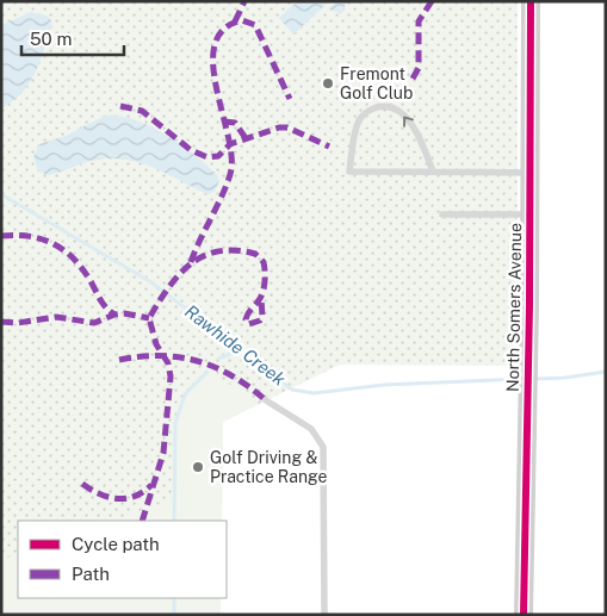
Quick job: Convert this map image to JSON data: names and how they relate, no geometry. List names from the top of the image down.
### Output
{
  "streets": {
    "street": ["North Somers Avenue"]
  },
  "water": ["Rawhide Creek"],
  "places": ["Fremont Golf Club", "Golf Driving & Practice Range"],
  "legend": ["Cycle path", "Path"],
  "scale_bar": "50 m"
}
